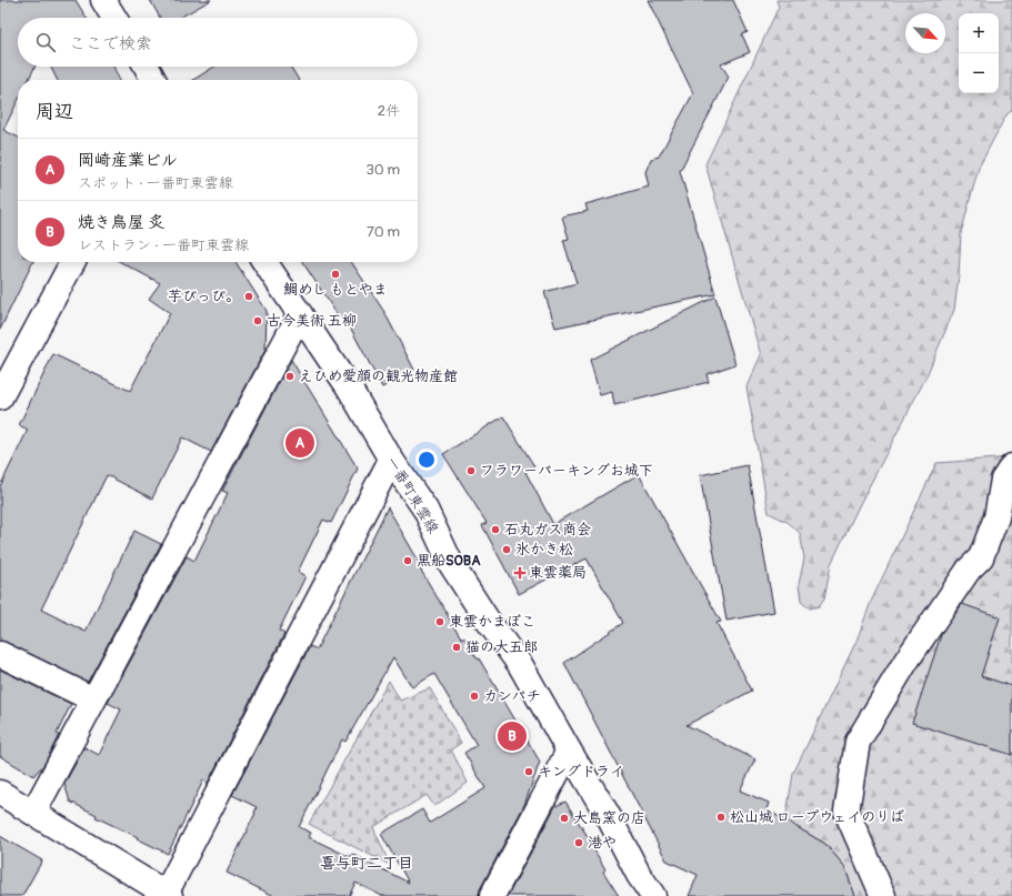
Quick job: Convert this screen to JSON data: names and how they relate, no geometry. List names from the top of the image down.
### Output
{
  "streets": {
    "street": ["一番町東雲線"]
  },
  "districts": ["喜与町二丁目"],
  "places": {
    "other": [
      "鯛めし もとやま",
      "芋ぴっぴ。",
      "古今美術 五柳",
      "えひめ愛顔の観光物産館",
      "フラワーパーキングお城下",
      "石丸ガス商会",
      "氷かき松",
      "黒船SOBA",
      "東雲かまぼこ",
      "猫の大五郎",
      "カンパチ",
      "キングドライ",
      "松山城 ロープウェイのりば",
      "大島窯の店",
      "港や"
    ],
    "health": ["東雲薬局"]
  },
  "north": "bottom right",
  "page": {
    "map_buttons": ["+", "−"],
    "search": "ここで検索",
    "heading": ["周辺", "2件"],
    "list": [
      {
        "mark": "A",
        "name": "岡崎産業ビル",
        "note": "スポット · 一番町東雲線",
        "value": "30 m"
      },
      {
        "mark": "B",
        "name": "焼き鳥屋 炙",
        "note": "レストラン · 一番町東雲線",
        "value": "70 m"
      }
    ],
    "pins": ["A", "B"]
  }
}
